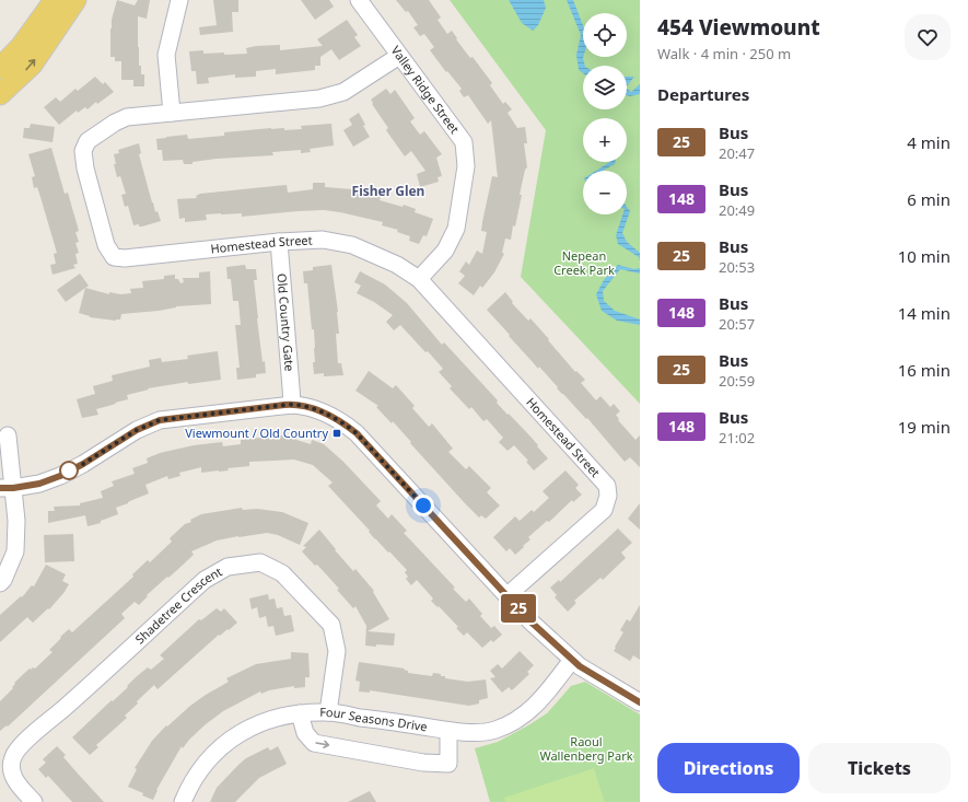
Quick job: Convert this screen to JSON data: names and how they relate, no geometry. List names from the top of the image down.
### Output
{
  "streets": {
    "street": [
      "Valley Ridge Street",
      "Homestead Street",
      "Old Country Gate",
      "Shadetree Crescent",
      "Four Seasons Drive"
    ]
  },
  "crossings": [
    ["Valley Ridge Street", "Homestead Street"],
    ["Homestead Street", "Old Country Gate"],
    ["Shadetree Crescent", "Four Seasons Drive"]
  ],
  "districts": ["Fisher Glen"],
  "parks": ["Nepean Creek Park", "Raoul Wallenberg Park"],
  "places": {
    "transit": ["Viewmount / Old Country"]
  },
  "lines": ["bus line 25"],
  "page": {
    "on_map": "25",
    "heading": [
      ["454 Viewmount", "Walk · 4 min · 250 m"],
      "Departures"
    ],
    "map_buttons": ["+", "−"],
    "list": [
      {
        "mark": "25",
        "name": "Bus",
        "note": "20:47",
        "value": "4 min"
      },
      {
        "mark": "148",
        "name": "Bus",
        "note": "20:49",
        "value": "6 min"
      },
      {
        "mark": "25",
        "name": "Bus",
        "note": "20:53",
        "value": "10 min"
      },
      {
        "mark": "148",
        "name": "Bus",
        "note": "20:57",
        "value": "14 min"
      },
      {
        "mark": "25",
        "name": "Bus",
        "note": "20:59",
        "value": "16 min"
      },
      {
        "mark": "148",
        "name": "Bus",
        "note": "21:02",
        "value": "19 min"
      }
    ],
    "buttons": ["Directions", "Tickets"]
  }
}
